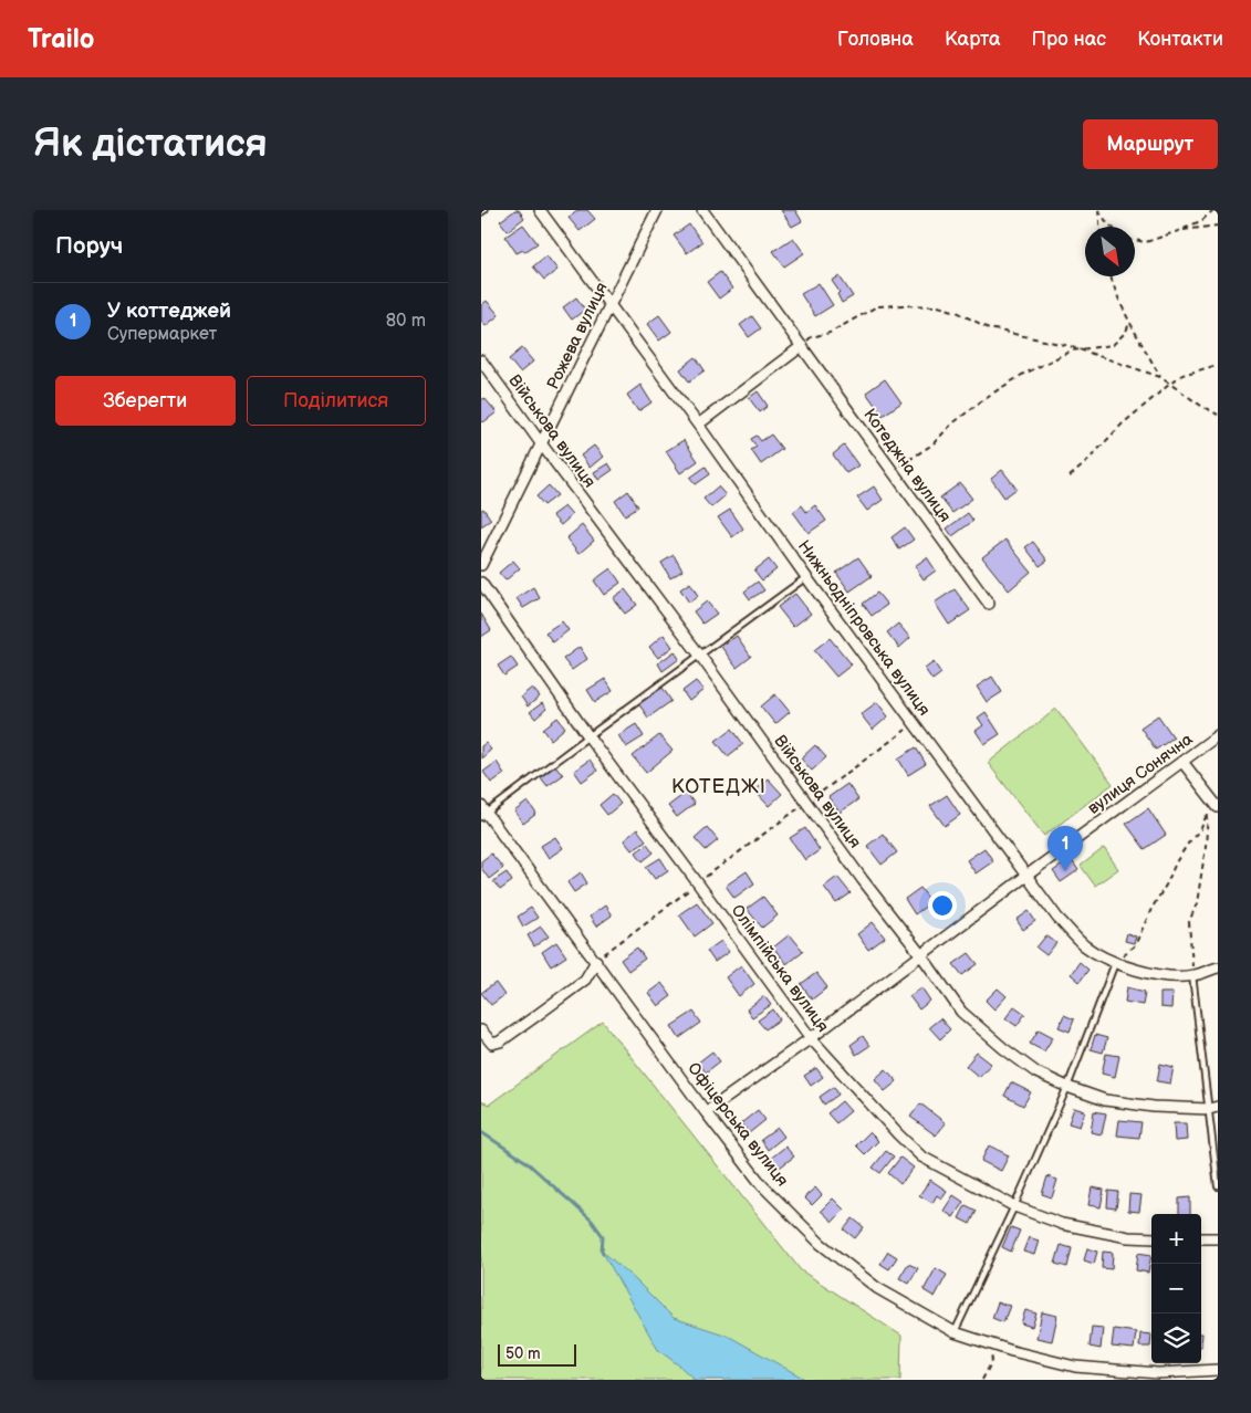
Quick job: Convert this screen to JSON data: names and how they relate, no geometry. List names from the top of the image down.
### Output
{
  "streets": {
    "street": [
      "Рожева вулиця",
      "Військова вулиця",
      "Котеджна вулиця",
      "Нижньодніпровська вулиця",
      "вулиця Сонячна",
      "Олімпійська вулиця",
      "Офіцерська вулиця"
    ]
  },
  "crossings": [
    ["Рожева вулиця", "Військова вулиця"],
    ["Рожева вулиця", "Нижньодніпровська вулиця"],
    ["Військова вулиця", "вулиця Сонячна"],
    ["Нижньодніпровська вулиця", "вулиця Сонячна"],
    ["вулиця Сонячна", "Олімпійська вулиця"],
    ["вулиця Сонячна", "Офіцерська вулиця"]
  ],
  "districts": ["КОТЕДЖІ"],
  "scale_bar": "50 m",
  "north": "bottom right",
  "page": {
    "header": "Trailo",
    "nav": [
      "Головна",
      "Карта",
      "Про нас",
      "Контакти"
    ],
    "buttons": [
      "Маршрут",
      ["Зберегти", "Поділитися"]
    ],
    "title": "Як дістатися",
    "heading": "Поруч",
    "list": [
      {
        "mark": "1",
        "name": "У коттеджей",
        "note": "Супермаркет",
        "value": "80 m"
      }
    ],
    "pins": "1",
    "map_buttons": ["+", "−"],
    "scale": "50 m"
  }
}
